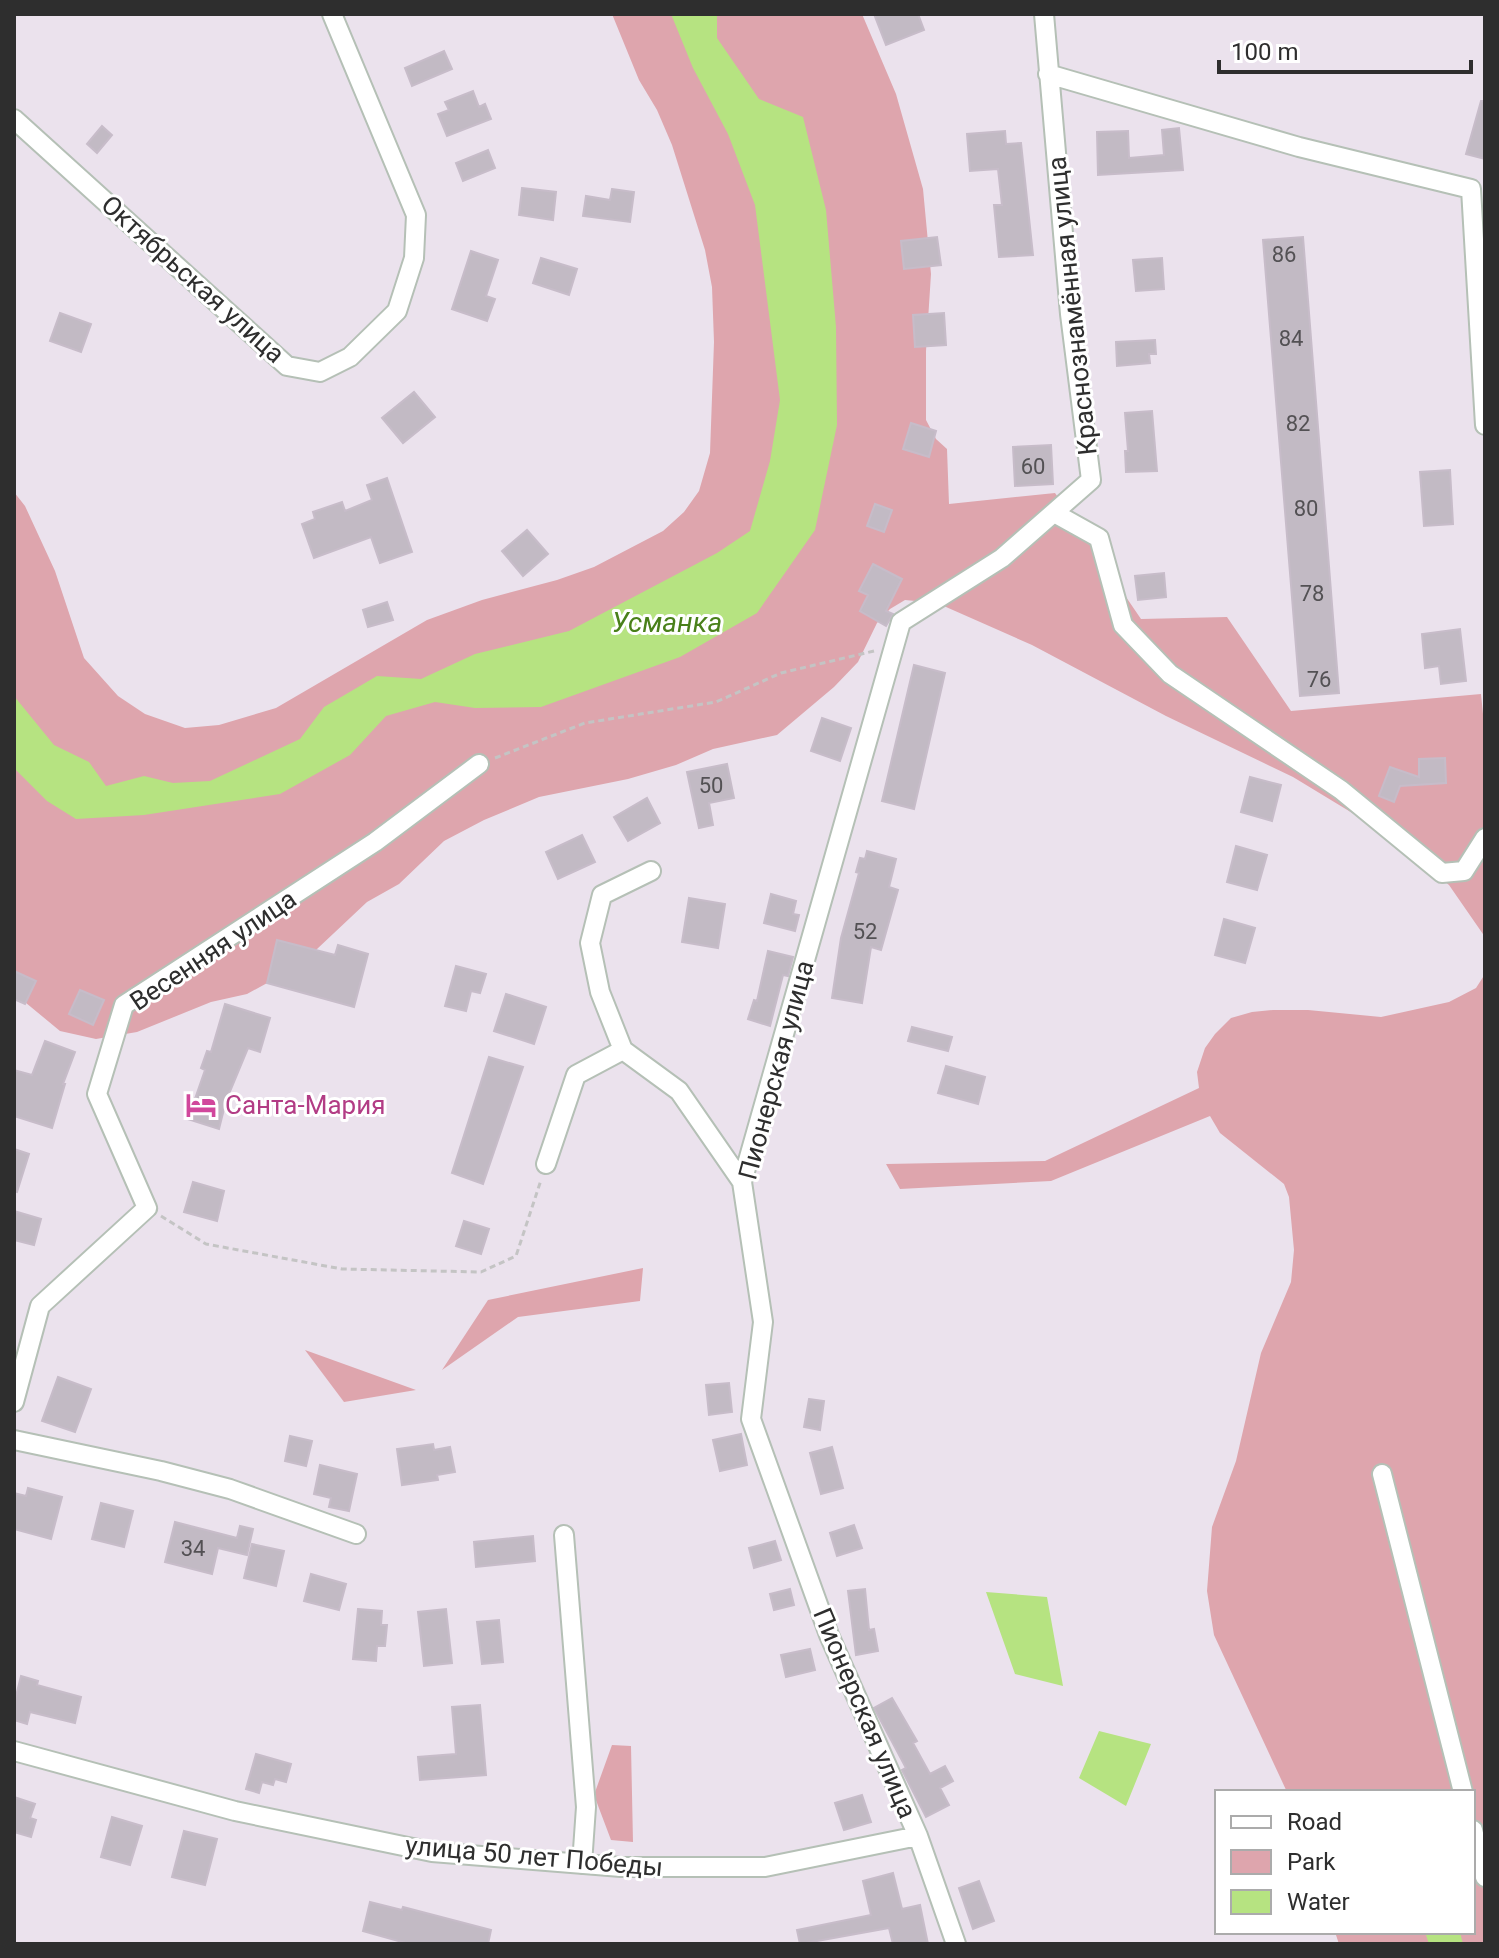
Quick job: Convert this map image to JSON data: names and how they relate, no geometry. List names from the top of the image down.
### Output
{
  "streets": {
    "street": [
      "Октябрьская улица",
      "Краснознамённая улица",
      "Весенняя улица",
      "Пионерская улица",
      "улица 50 лет Победы"
    ]
  },
  "crossings": [
    ["Краснознамённая улица", "Пионерская улица"],
    ["Пионерская улица", "улица 50 лет Победы"]
  ],
  "water": ["Усманка"],
  "places": {
    "hotel": ["Санта-Мария"]
  },
  "house_numbers": [
    "86",
    "84",
    "82",
    "60",
    "80",
    "78",
    "76",
    "50",
    "52",
    "34"
  ],
  "legend": ["Road", "Park", "Water"],
  "scale_bar": "100 m"
}
